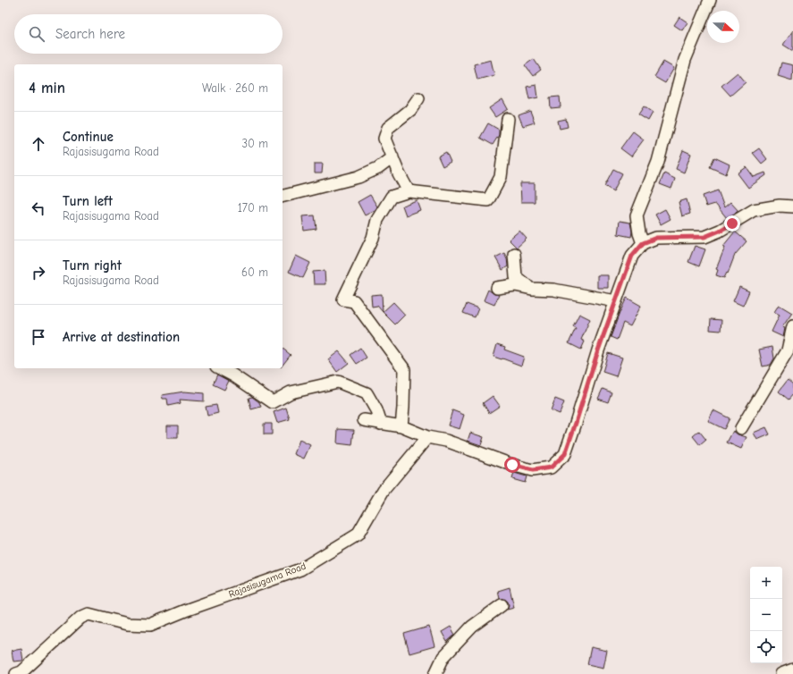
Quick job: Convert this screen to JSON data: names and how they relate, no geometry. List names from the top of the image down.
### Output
{
  "streets": {
    "street": ["Rajasisugama Road"]
  },
  "north": "right",
  "page": {
    "search": "Search here",
    "heading": ["4 min", "Walk · 260 m"],
    "list": [
      ["Continue", "Rajasisugama Road", "30 m"],
      ["Turn left", "Rajasisugama Road", "170 m"],
      ["Turn right", "Rajasisugama Road", "60 m"],
      "Arrive at destination"
    ],
    "map_buttons": ["+", "−"]
  }
}
